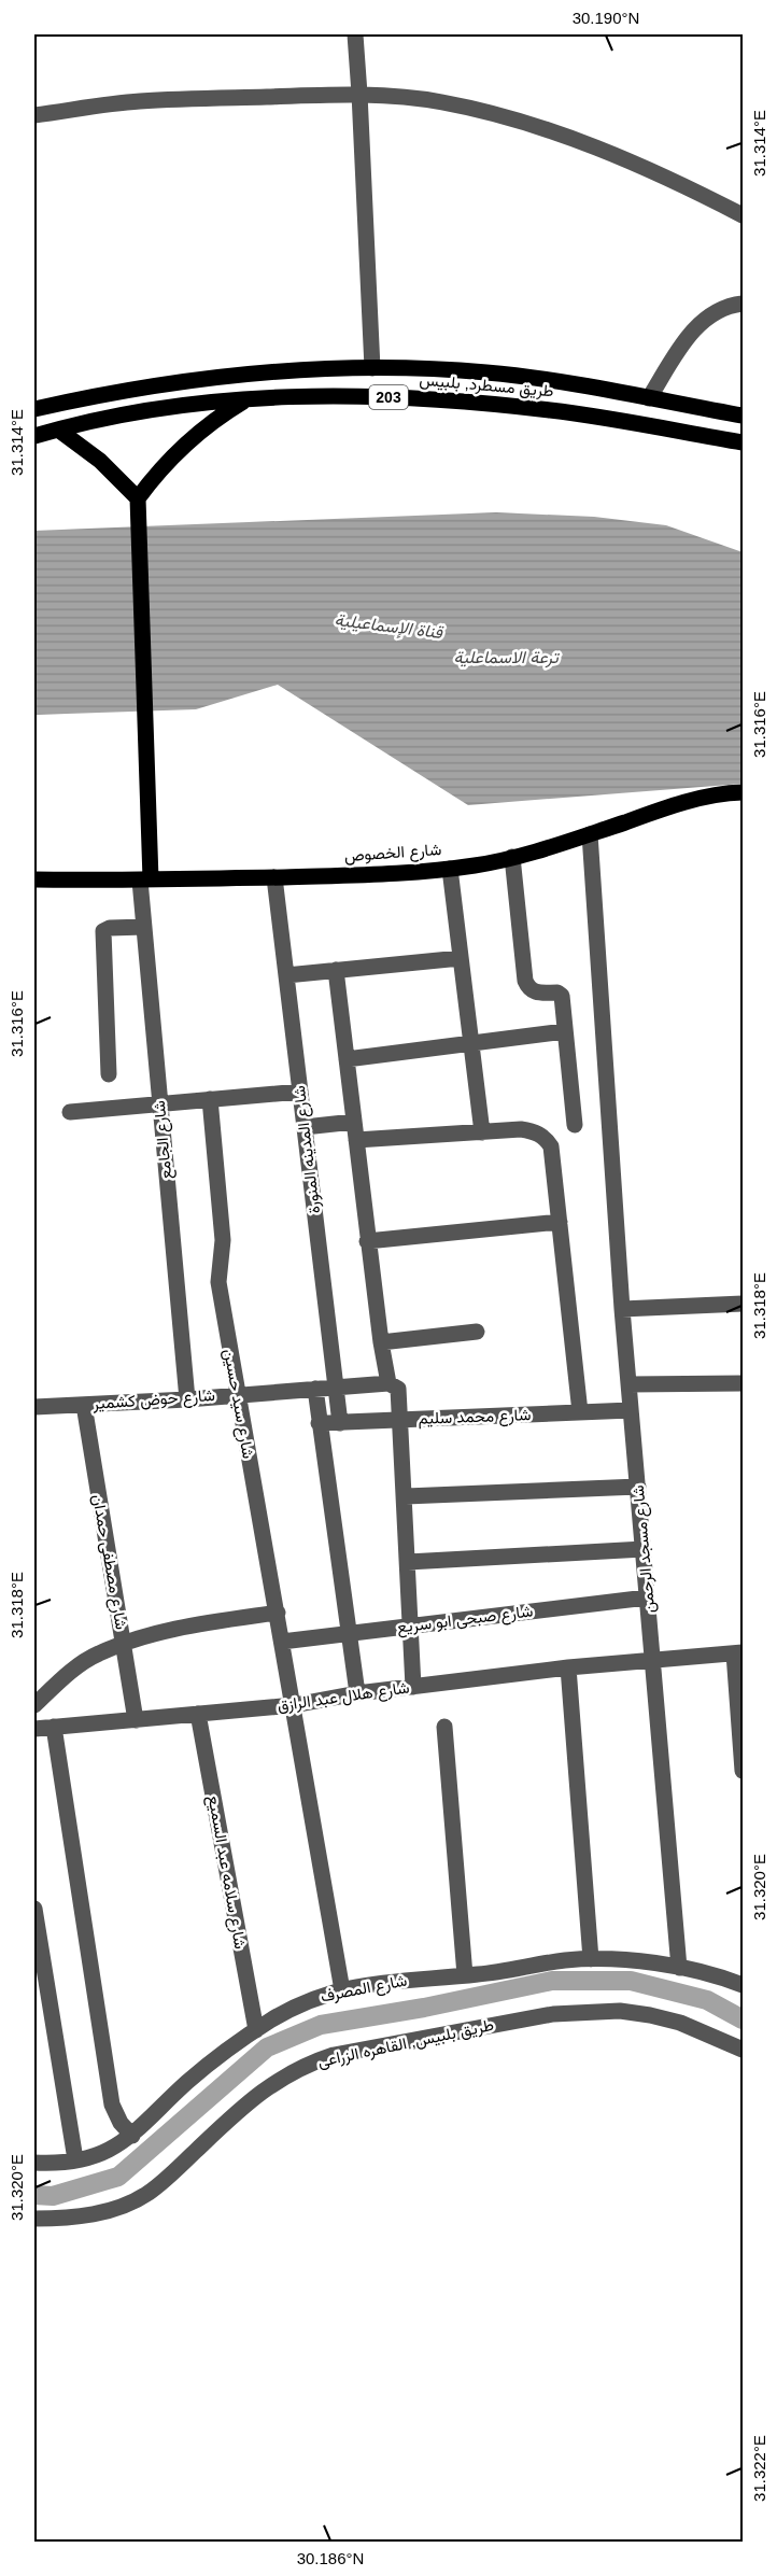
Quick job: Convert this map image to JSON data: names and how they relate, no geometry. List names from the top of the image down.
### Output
{
  "streets": {
    "main road": ["طريق مسطرد, بلبيس", "203", "شارع الخصوص"],
    "street": [
      "شارع الجامع",
      "شارع المدينه المنورة",
      "شارع حوض كشمير",
      "شارع سيد حسين",
      "شارع محمد سليم",
      "شارع مسجد الرحمن",
      "شارع مصطفى حمدان",
      "شارع صبحى ابو سريع",
      "شارع هلال عبد الرازق",
      "شارع سلامه عبد السميع",
      "شارع المصرف",
      "طريق بلبيس, القاهره الزراعى"
    ]
  },
  "crossings": [
    ["شارع الخصوص", "شارع الجامع"],
    ["شارع الخصوص", "شارع المدينه المنورة"],
    ["شارع الخصوص", "شارع مسجد الرحمن"],
    ["شارع الجامع", "شارع حوض كشمير"],
    ["شارع المدينه المنورة", "شارع حوض كشمير"],
    ["شارع المدينه المنورة", "شارع محمد سليم"],
    ["شارع حوض كشمير", "شارع سيد حسين"],
    ["شارع حوض كشمير", "شارع مصطفى حمدان"],
    ["شارع سيد حسين", "شارع صبحى ابو سريع"],
    ["شارع سيد حسين", "شارع هلال عبد الرازق"],
    ["شارع محمد سليم", "شارع مسجد الرحمن"],
    ["شارع مسجد الرحمن", "شارع صبحى ابو سريع"],
    ["شارع مسجد الرحمن", "شارع هلال عبد الرازق"],
    ["شارع مسجد الرحمن", "شارع المصرف"],
    ["شارع مصطفى حمدان", "شارع هلال عبد الرازق"],
    ["شارع هلال عبد الرازق", "شارع سلامه عبد السميع"],
    ["شارع سلامه عبد السميع", "شارع المصرف"]
  ],
  "water": ["قناة الإسماعيلية", "ترعة الاسماعلية"],
  "coordinates": [
    "30.190°N",
    "31.314°E",
    "31.316°E",
    "31.318°E",
    "31.320°E",
    "31.322°E",
    "30.186°N"
  ]
}
